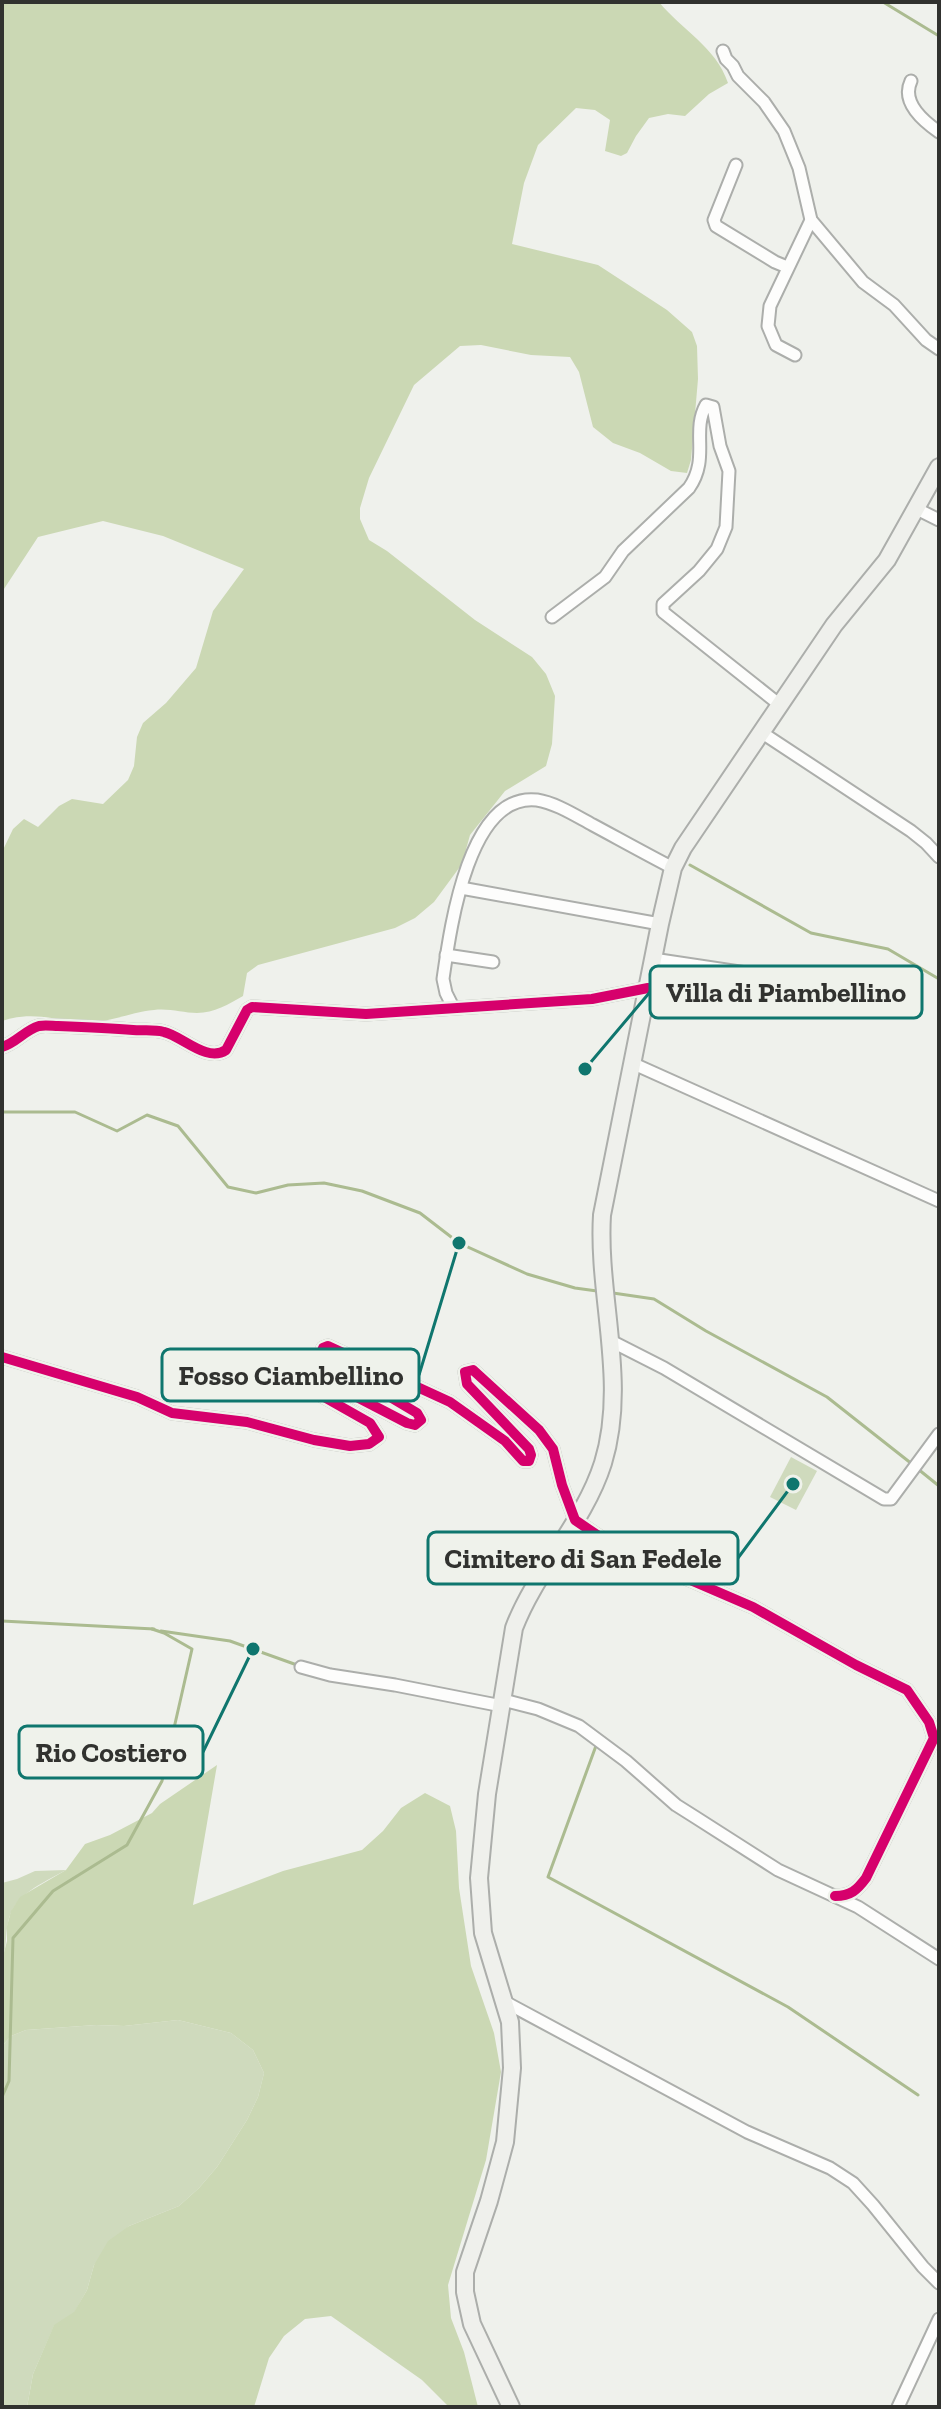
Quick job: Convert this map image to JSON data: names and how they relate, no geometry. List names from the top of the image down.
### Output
{
  "places": [
    "Villa di Piambellino",
    "Fosso Ciambellino",
    "Cimitero di San Fedele",
    "Rio Costiero"
  ]
}
